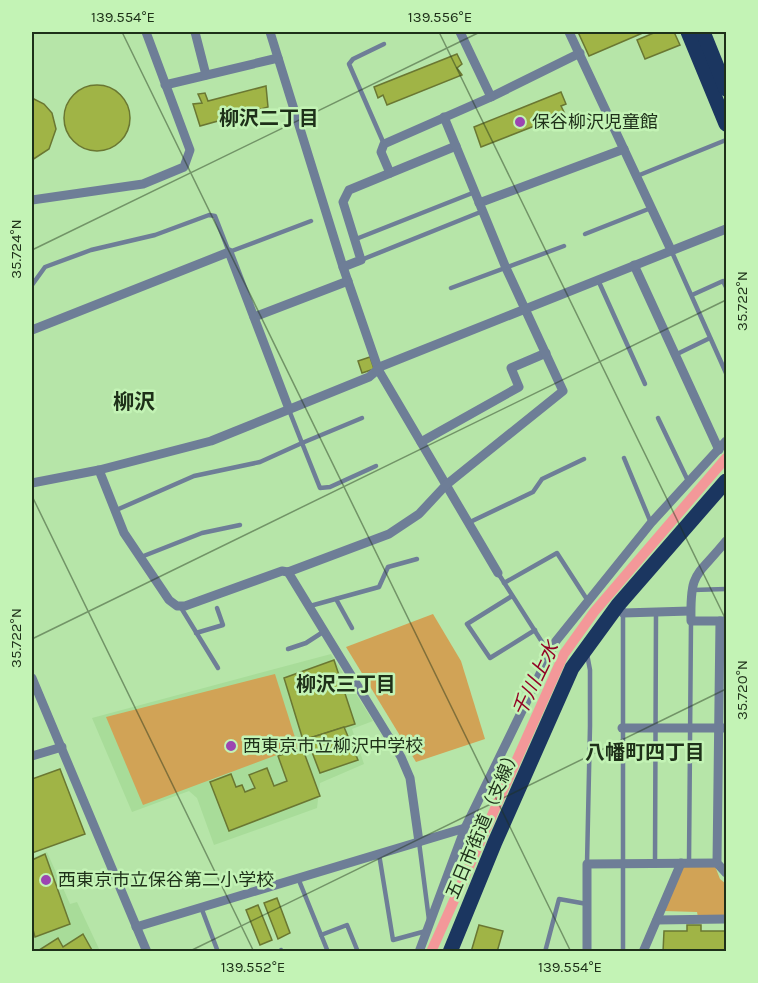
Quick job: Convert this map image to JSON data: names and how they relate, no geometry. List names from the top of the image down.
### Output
{
  "streets": {
    "main road": ["五日市街道（支線）"]
  },
  "districts": [
    "柳沢二丁目",
    "柳沢",
    "柳沢三丁目",
    "八幡町四丁目"
  ],
  "water": ["千川上水"],
  "places": ["保谷柳沢児童館", "西東京市立柳沢中学校", "西東京市立保谷第二小学校"],
  "coordinates": [
    "139.554°E",
    "139.556°E",
    "35.724°N",
    "35.722°N",
    "35.720°N",
    "139.552°E"
  ]
}
